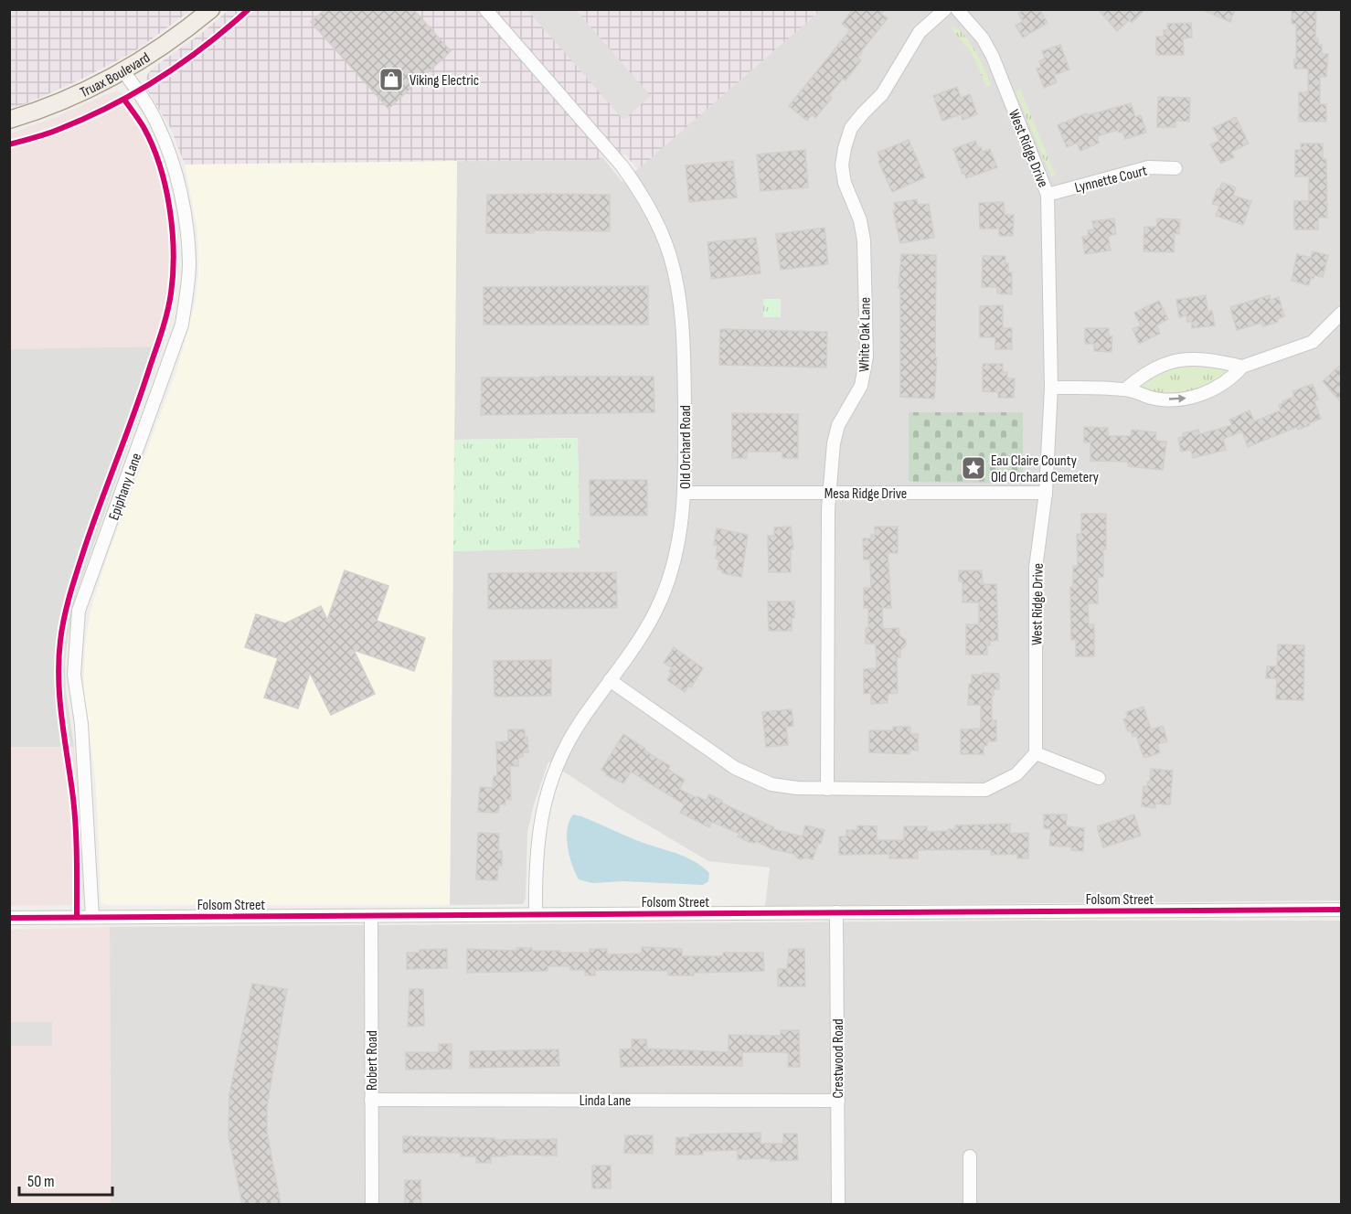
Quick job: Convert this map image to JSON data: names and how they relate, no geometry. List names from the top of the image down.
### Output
{
  "streets": {
    "main road": ["Truax Boulevard"],
    "street": [
      "West Ridge Drive",
      "Lynnette Court",
      "White Oak Lane",
      "Old Orchard Road",
      "Epiphany Lane",
      "Mesa Ridge Drive",
      "Folsom Street",
      "Crestwood Road",
      "Robert Road",
      "Linda Lane"
    ]
  },
  "crossings": [
    ["Truax Boulevard", "Epiphany Lane"],
    ["West Ridge Drive", "Lynnette Court"],
    ["West Ridge Drive", "Mesa Ridge Drive"],
    ["White Oak Lane", "Mesa Ridge Drive"],
    ["Old Orchard Road", "Mesa Ridge Drive"],
    ["Old Orchard Road", "Folsom Street"],
    ["Epiphany Lane", "Folsom Street"],
    ["Folsom Street", "Crestwood Road"],
    ["Folsom Street", "Robert Road"],
    ["Crestwood Road", "Linda Lane"],
    ["Robert Road", "Linda Lane"]
  ],
  "places": {
    "shop": ["Viking Electric"],
    "place": ["Eau Claire County Old Orchard Cemetery"]
  },
  "scale_bar": "50 m"
}
